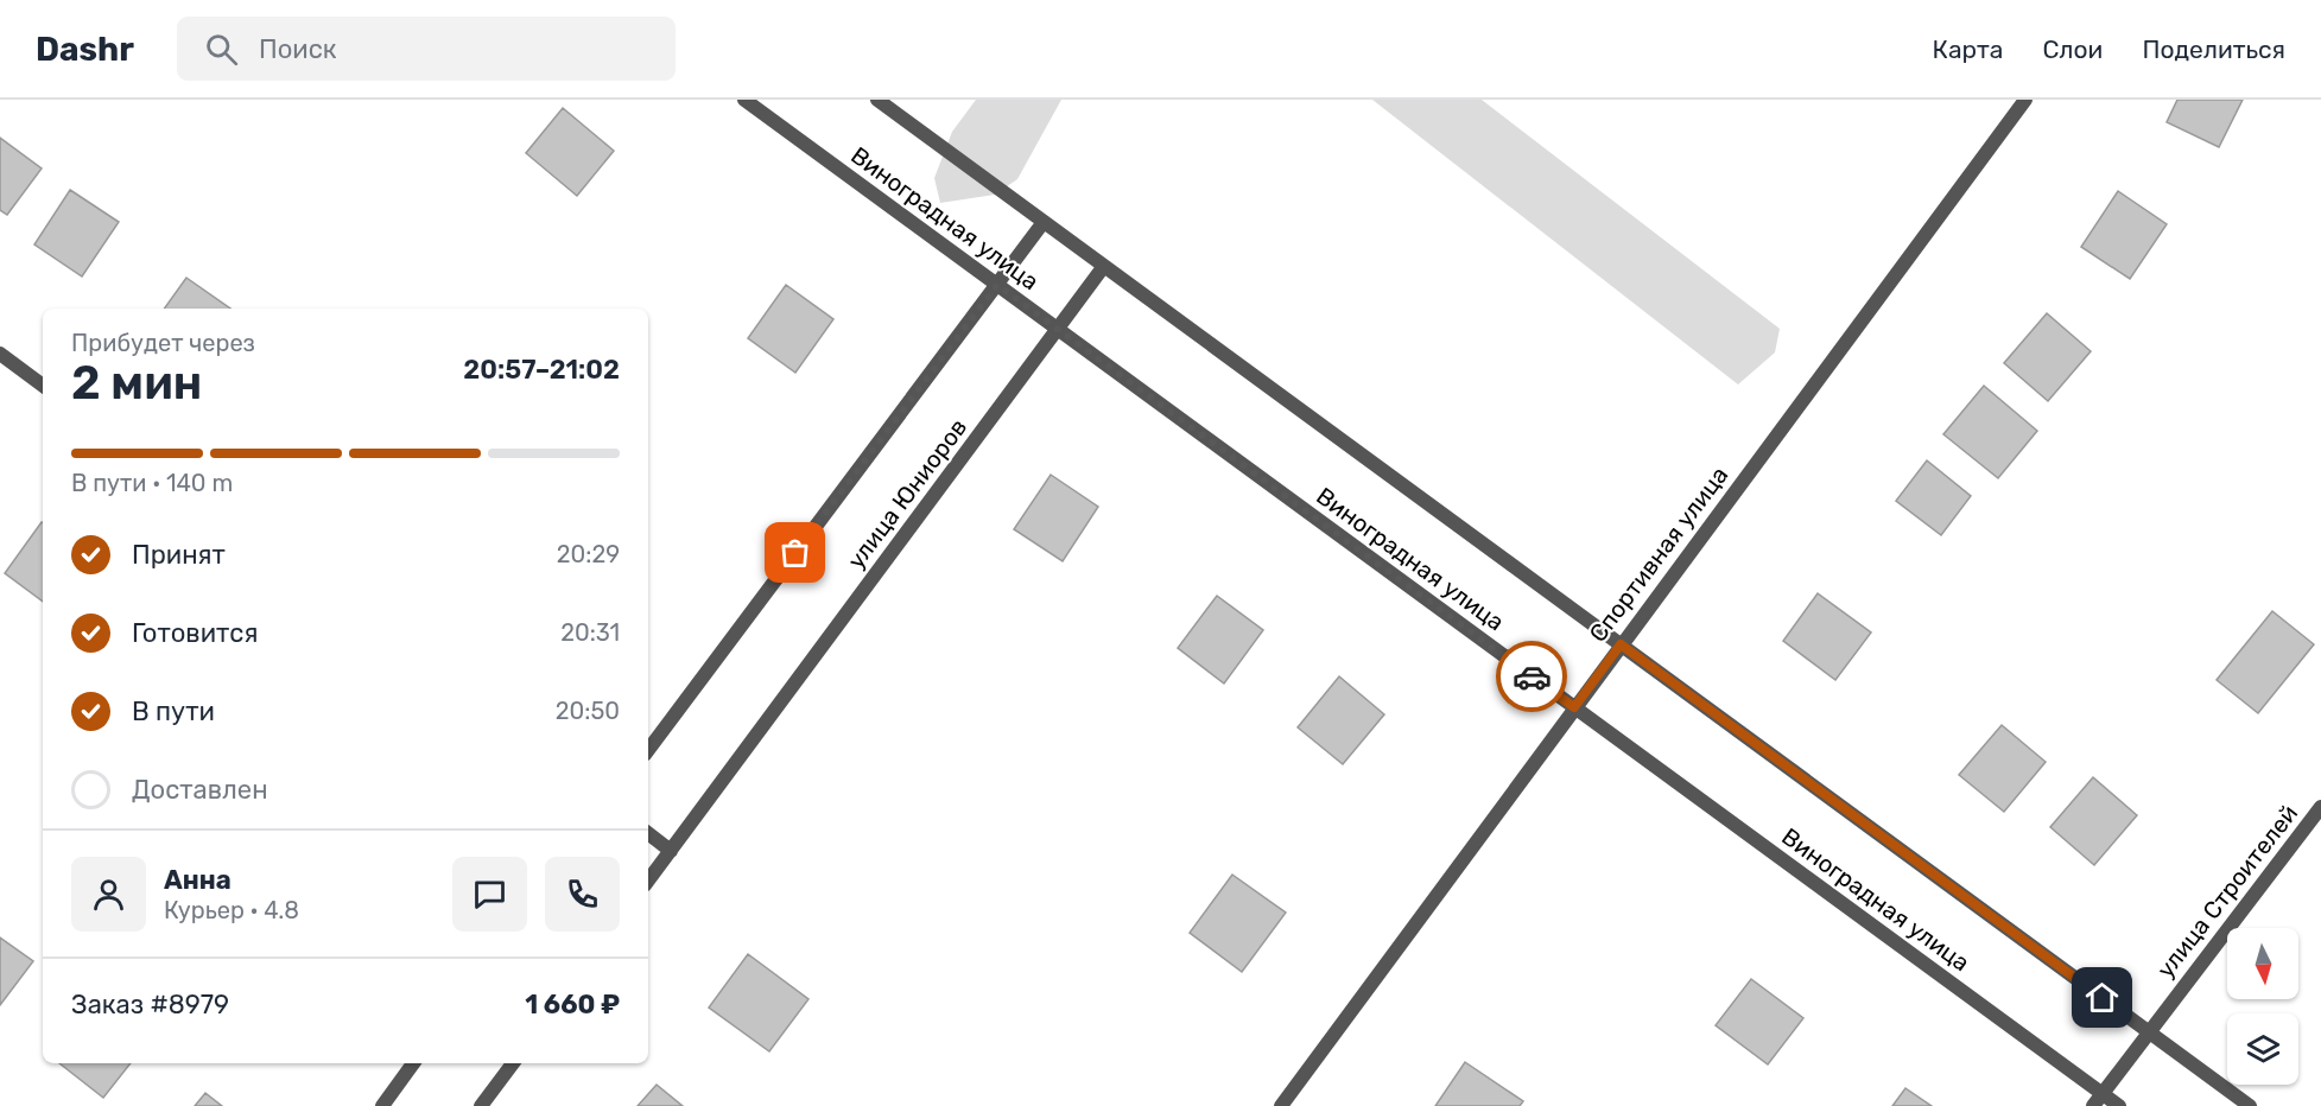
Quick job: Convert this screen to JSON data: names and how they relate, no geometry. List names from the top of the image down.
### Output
{
  "streets": {
    "street": [
      "Виноградная улица",
      "улица Юниоров",
      "Спортивная улица",
      "улица Строителей"
    ]
  },
  "crossings": [
    ["Виноградная улица", "улица Юниоров"],
    ["Виноградная улица", "Спортивная улица"],
    ["Виноградная улица", "улица Строителей"]
  ],
  "north": "bottom",
  "page": {
    "header": "Dashr",
    "search": "Поиск",
    "nav": ["Карта", "Слои", "Поделиться"],
    "heading": ["2 мин", "Прибудет через", "20:57–21:02"],
    "panel": [
      "Анна",
      "Курьер · 4.8",
      "Заказ #8979",
      "1 660 ₽"
    ],
    "bar": "В пути · 140 m",
    "list": [
      ["Принят", "20:29"],
      ["Готовится", "20:31"],
      ["В пути", "20:50"],
      "Доставлен"
    ]
  }
}
